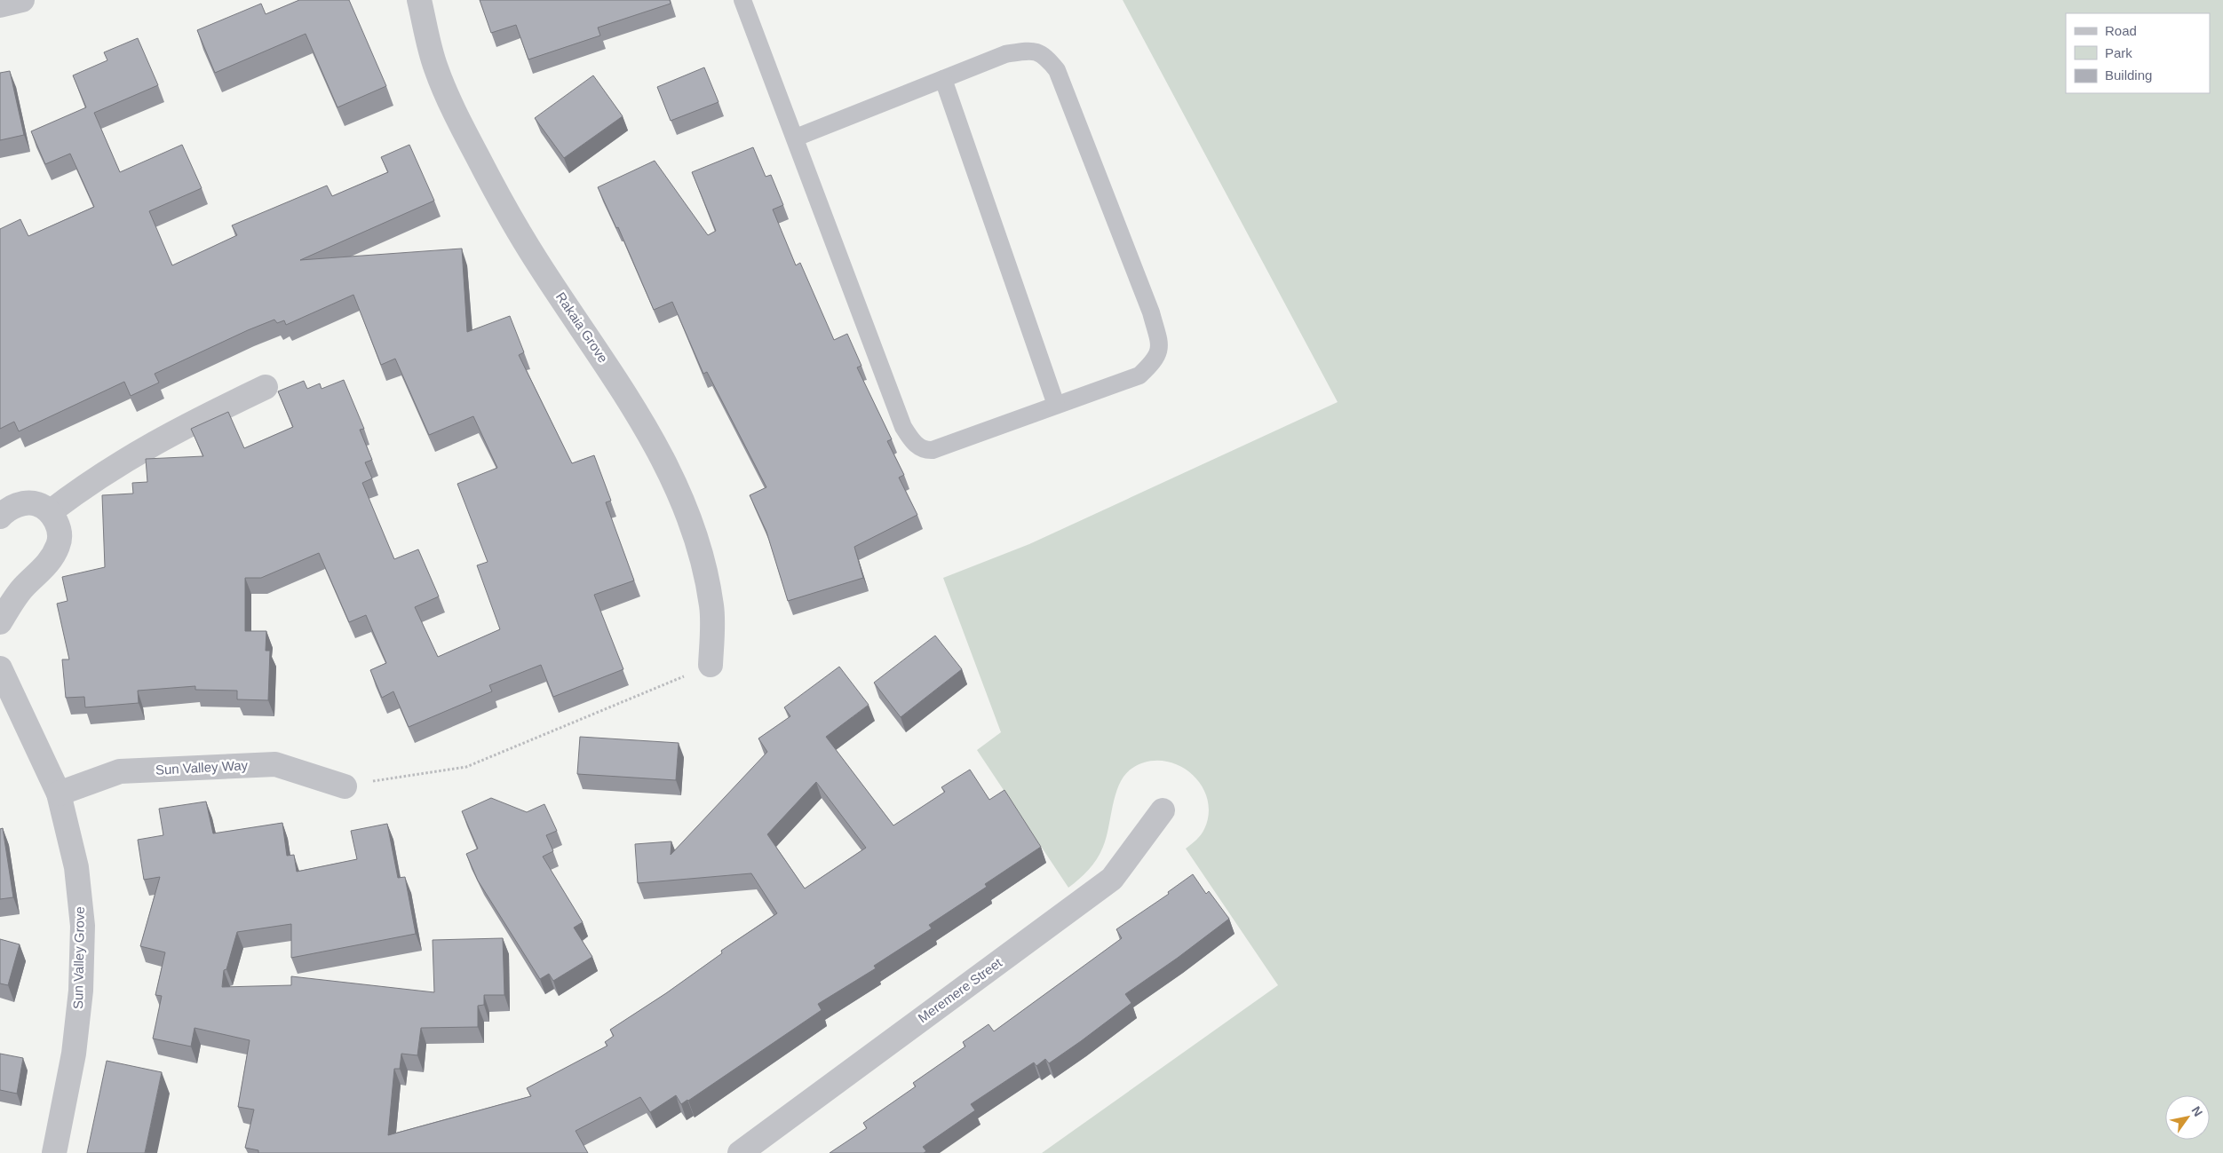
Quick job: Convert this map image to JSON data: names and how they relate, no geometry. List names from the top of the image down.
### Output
{
  "streets": {
    "street": [
      "Rakaia Grove",
      "Sun Valley Way",
      "Sun Valley Grove",
      "Meremere Street"
    ]
  },
  "crossings": [
    ["Sun Valley Way", "Sun Valley Grove"]
  ],
  "legend": ["Road", "Park", "Building"],
  "north": "top right"
}
